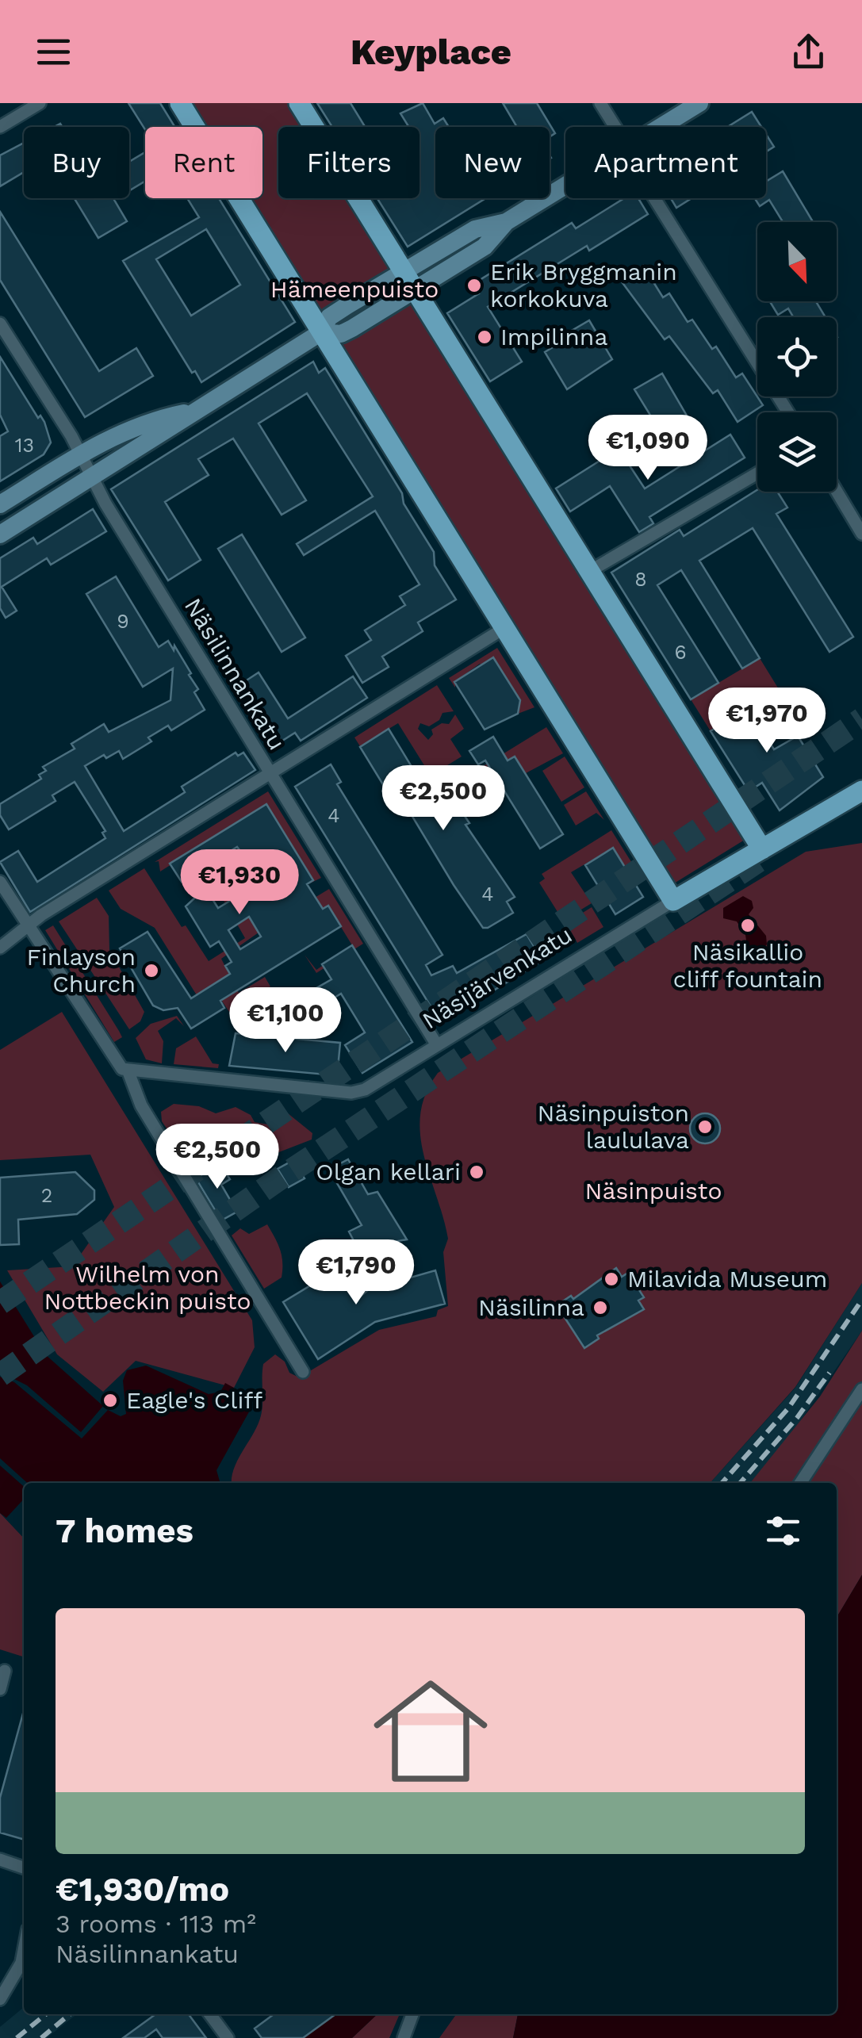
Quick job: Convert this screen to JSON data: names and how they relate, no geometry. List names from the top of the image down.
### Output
{
  "streets": {
    "main road": ["Näsijärvenkatu"],
    "street": ["Näsilinnankatu"]
  },
  "crossings": [
    ["Näsilinnankatu", "Näsijärvenkatu"]
  ],
  "parks": ["Hämeenpuisto", "Näsinpuisto", "Wilhelm von Nottbeckin puisto"],
  "places": [
    "Erik Bryggmanin korkokuva",
    "Impilinna",
    "Näsikallio cliff fountain",
    "Finlayson Church",
    "Näsinpuiston laululava",
    "Olgan kellari",
    "Milavida Museum",
    "Näsilinna",
    "Eagle's Cliff"
  ],
  "house_numbers": [
    "13",
    "8",
    "9",
    "6",
    "4",
    "4",
    "2"
  ],
  "north": "bottom right",
  "page": {
    "header": "Keyplace",
    "chip": [
      "Buy",
      "Rent",
      "Filters",
      "New",
      "Apartment"
    ],
    "price": [
      "€1,090",
      "€1,970",
      "€2,500",
      "€1,930",
      "€1,100",
      "€2,500",
      "€1,790"
    ],
    "heading": "7 homes",
    "list": [
      {
        "name": "€1,930/mo",
        "note": "3 rooms · 113 m² · Näsilinnankatu"
      }
    ]
  }
}
